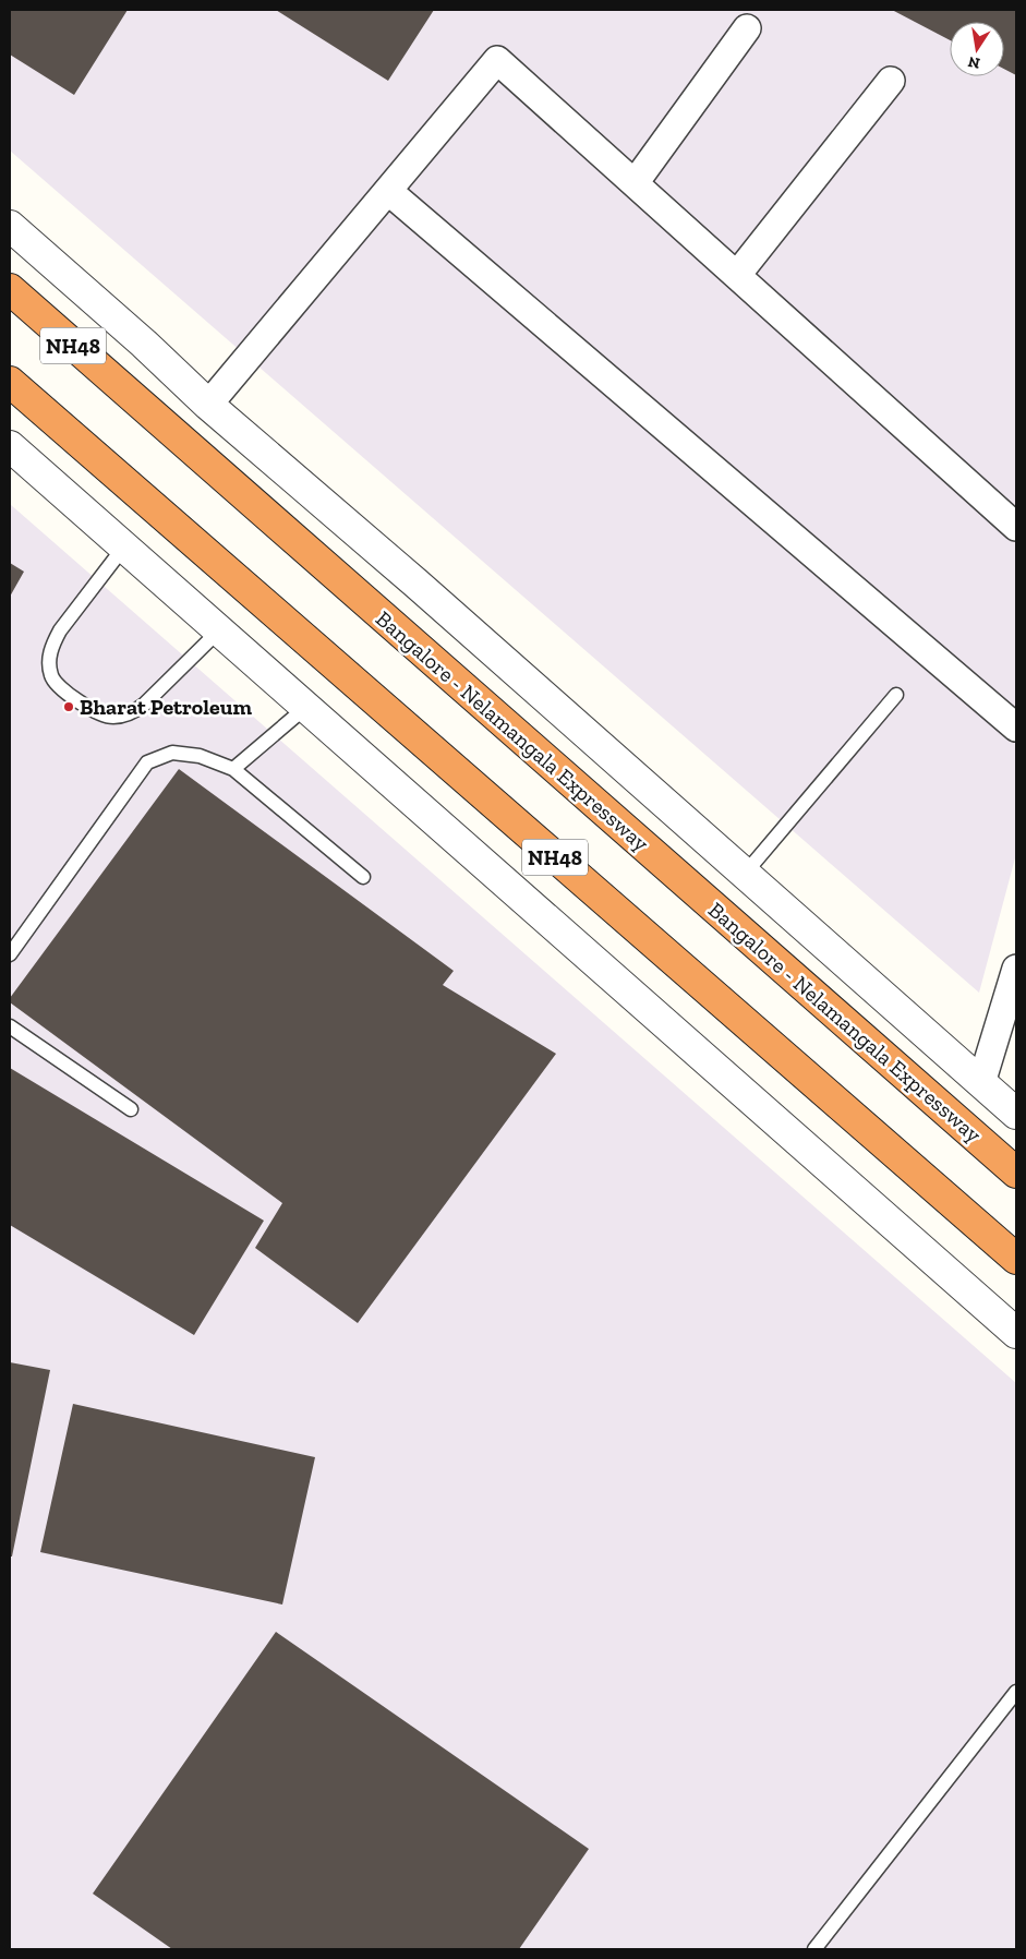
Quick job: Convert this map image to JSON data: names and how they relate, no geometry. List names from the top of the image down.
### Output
{
  "streets": {
    "highway": ["NH48", "Bangalore - Nelamangala Expressway"]
  },
  "places": ["Bharat Petroleum"],
  "north": "bottom"
}
